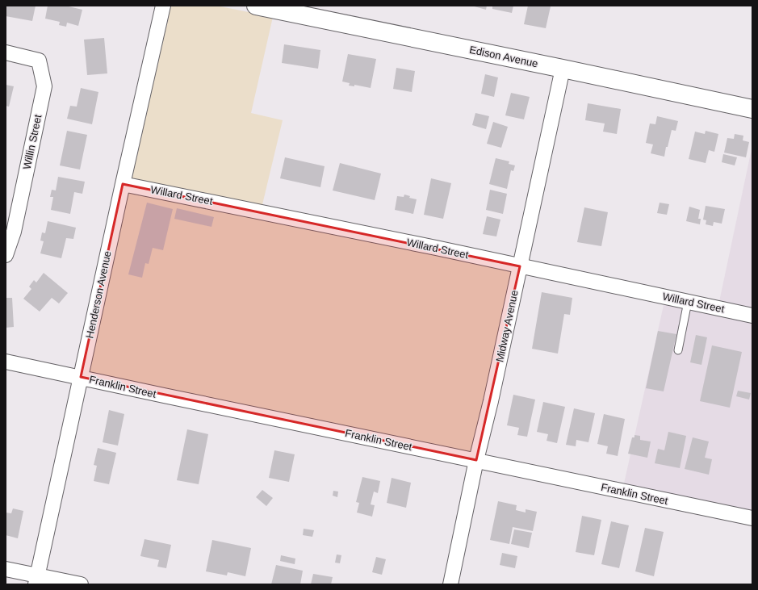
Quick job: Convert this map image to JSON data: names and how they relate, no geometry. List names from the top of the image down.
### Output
{
  "streets": {
    "street": [
      "Edison Avenue",
      "Willin Street",
      "Willard Street",
      "Henderson Avenue",
      "Midway Avenue",
      "Franklin Street"
    ]
  },
  "crossings": [
    ["Edison Avenue", "Midway Avenue"],
    ["Willard Street", "Henderson Avenue"],
    ["Willard Street", "Midway Avenue"],
    ["Henderson Avenue", "Franklin Street"],
    ["Midway Avenue", "Franklin Street"]
  ]
}
